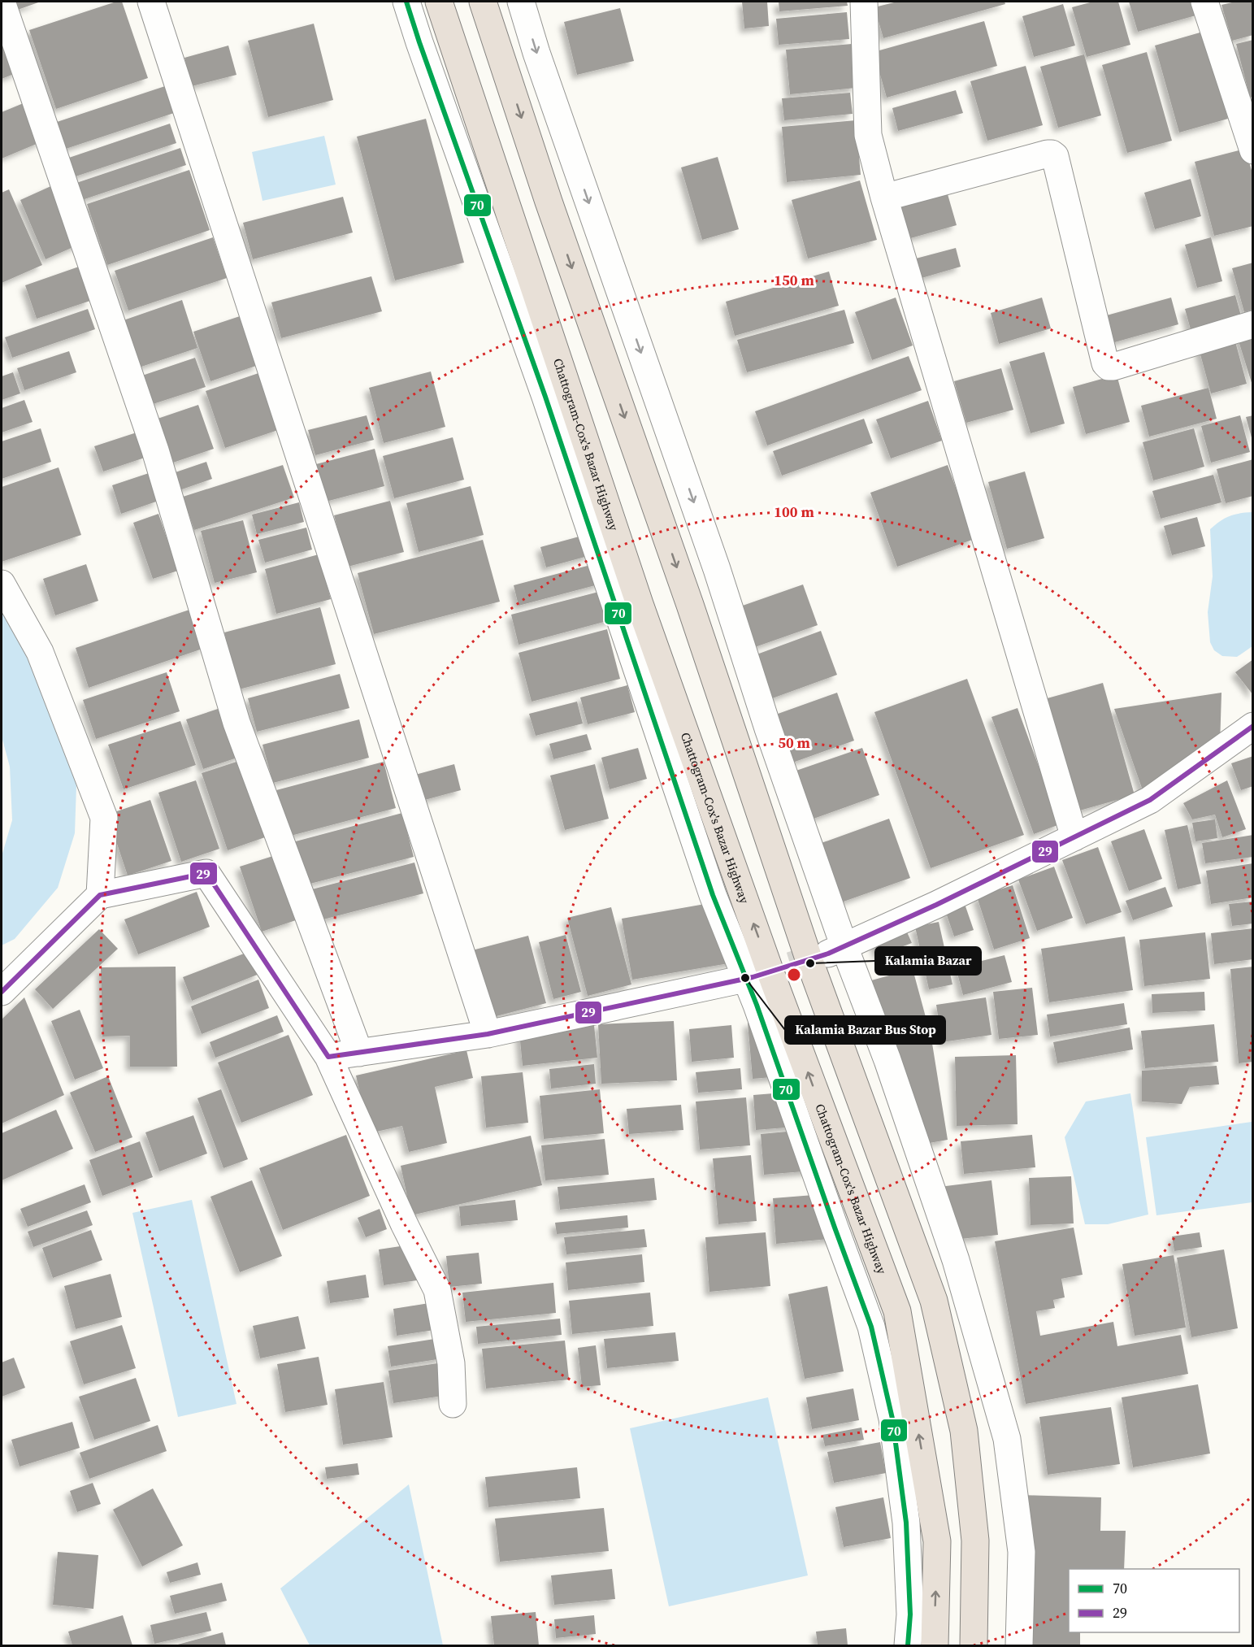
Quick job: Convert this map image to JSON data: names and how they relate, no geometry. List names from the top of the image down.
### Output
{
  "streets": {
    "highway": ["Chattogram-Cox's Bazar Highway"]
  },
  "places": ["Kalamia Bazar", "Kalamia Bazar Bus Stop"],
  "lines": ["transit line 70", "transit line 29"],
  "legend": ["70", "29"],
  "rings": ["150 m", "100 m", "50 m"]
}
